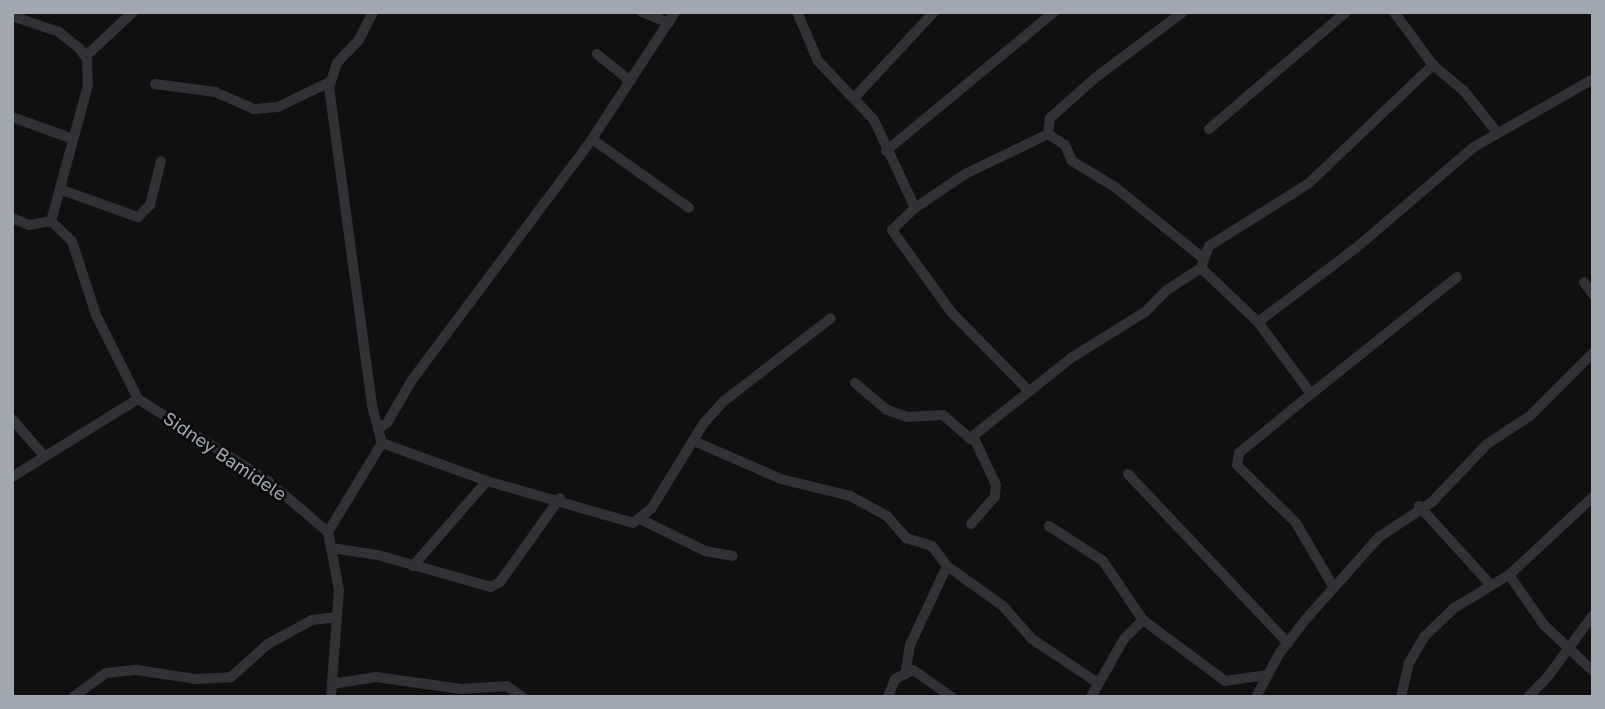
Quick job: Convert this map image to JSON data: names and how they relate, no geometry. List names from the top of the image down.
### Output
{
  "streets": {
    "street": ["Sidney Bamidele"]
  }
}
